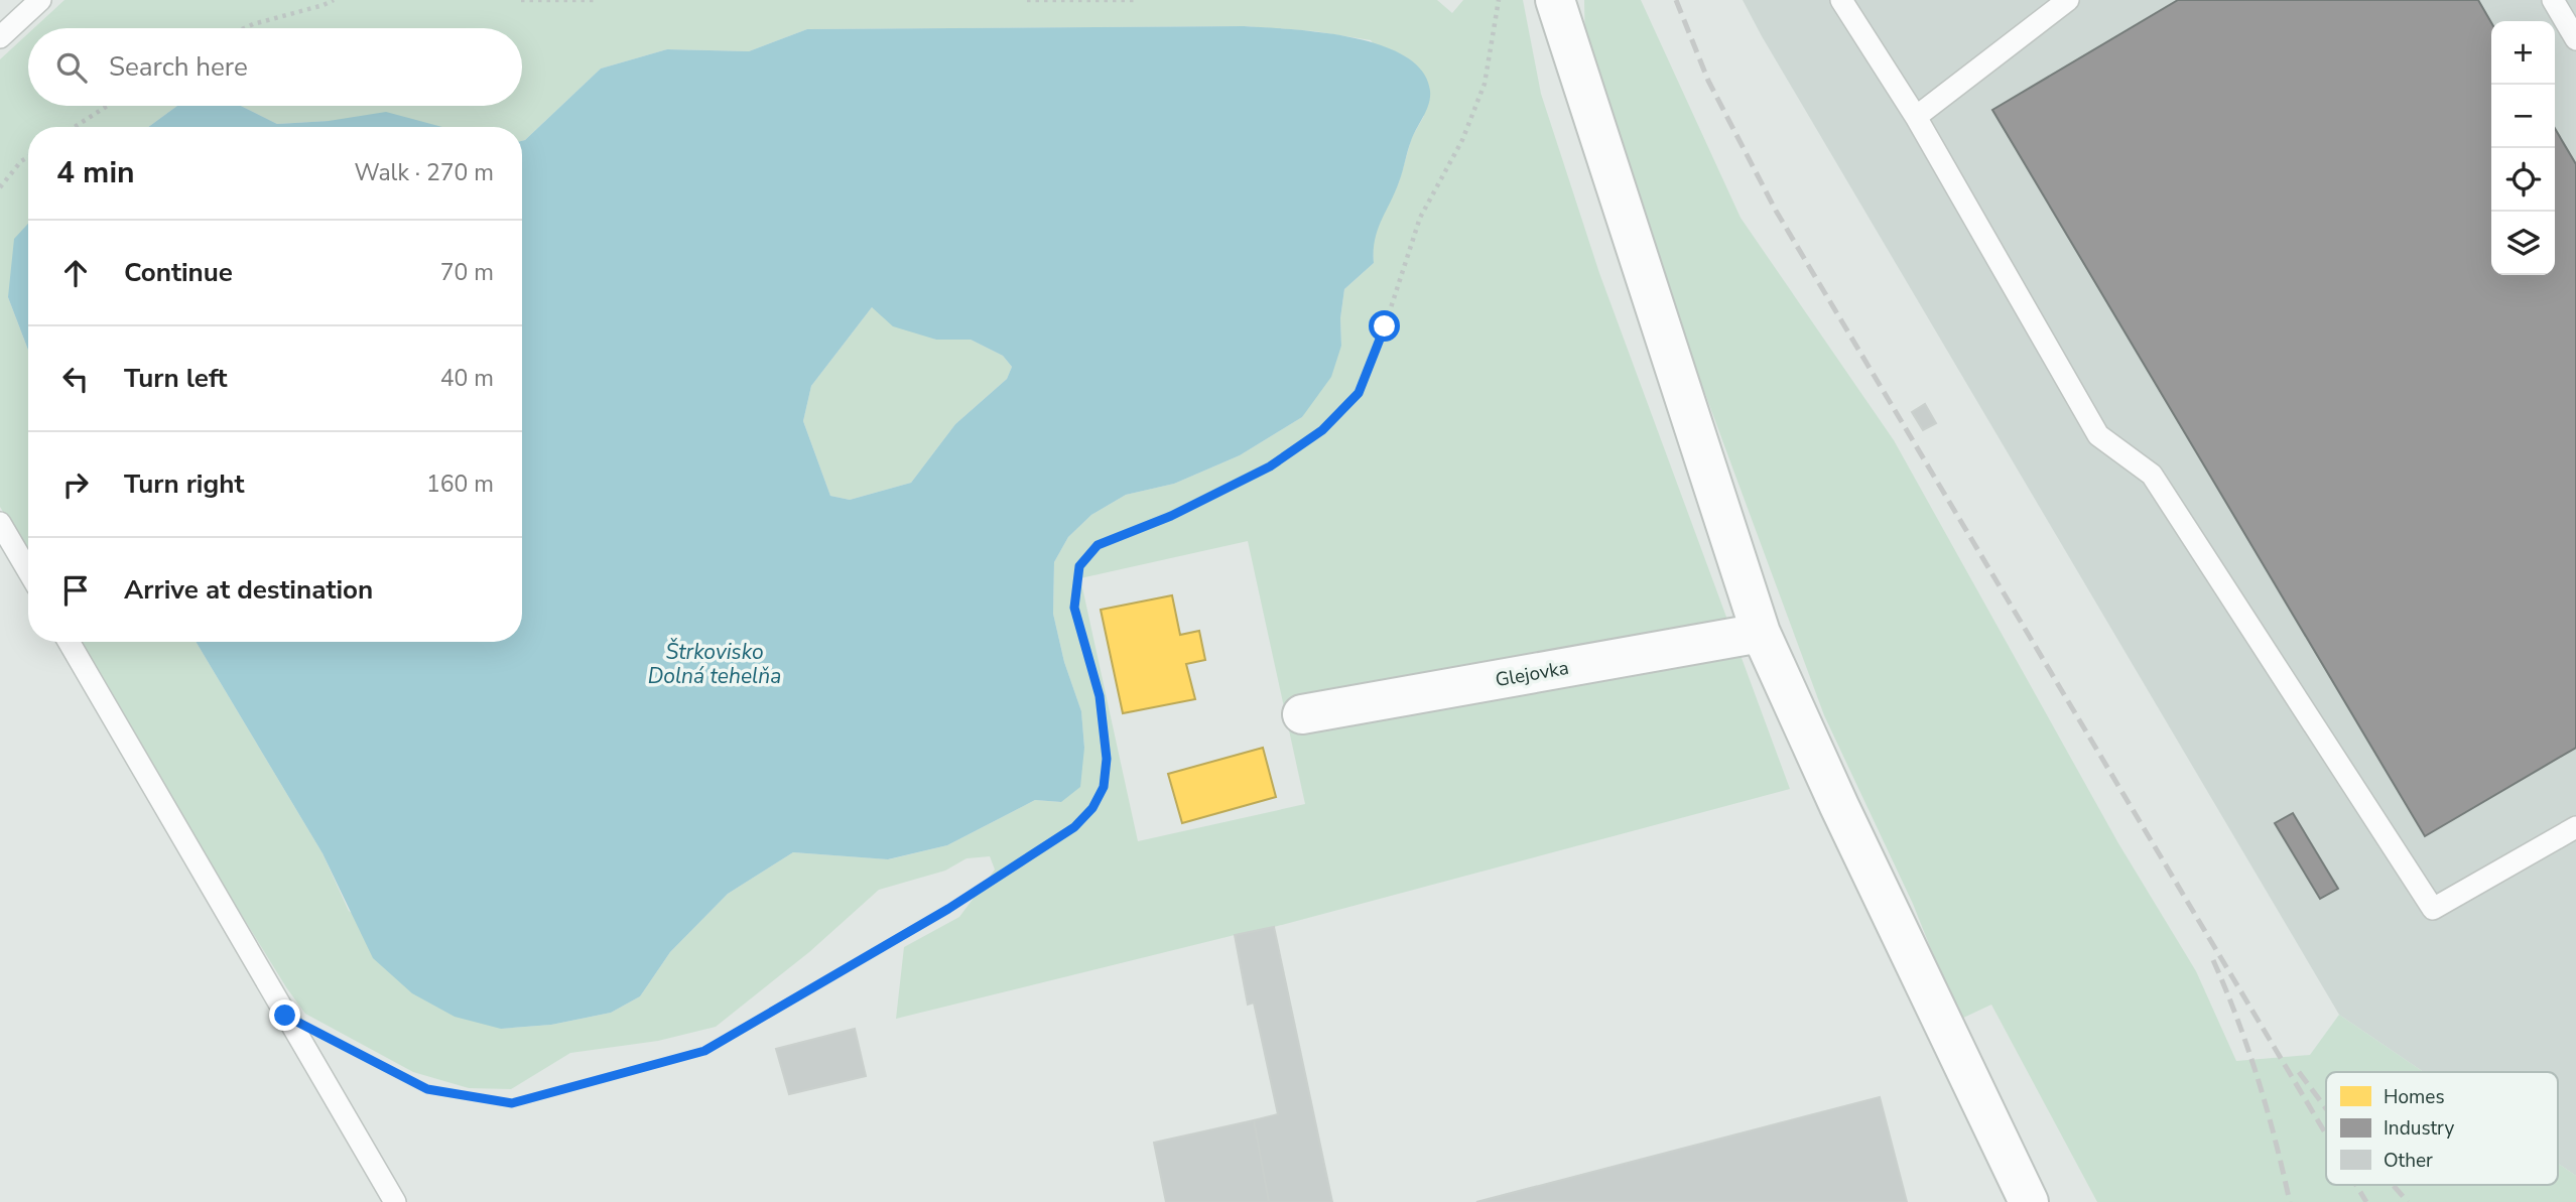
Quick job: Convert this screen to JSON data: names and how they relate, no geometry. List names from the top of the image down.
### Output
{
  "streets": {
    "street": ["Glejovka"]
  },
  "water": ["Štrkovisko Dolná tehelňa"],
  "legend": ["Homes", "Industry", "Other"],
  "page": {
    "map_buttons": ["+", "−"],
    "search": "Search here",
    "heading": ["4 min", "Walk · 270 m"],
    "list": [
      ["Continue", "70 m"],
      ["Turn left", "40 m"],
      ["Turn right", "160 m"],
      "Arrive at destination"
    ]
  }
}
